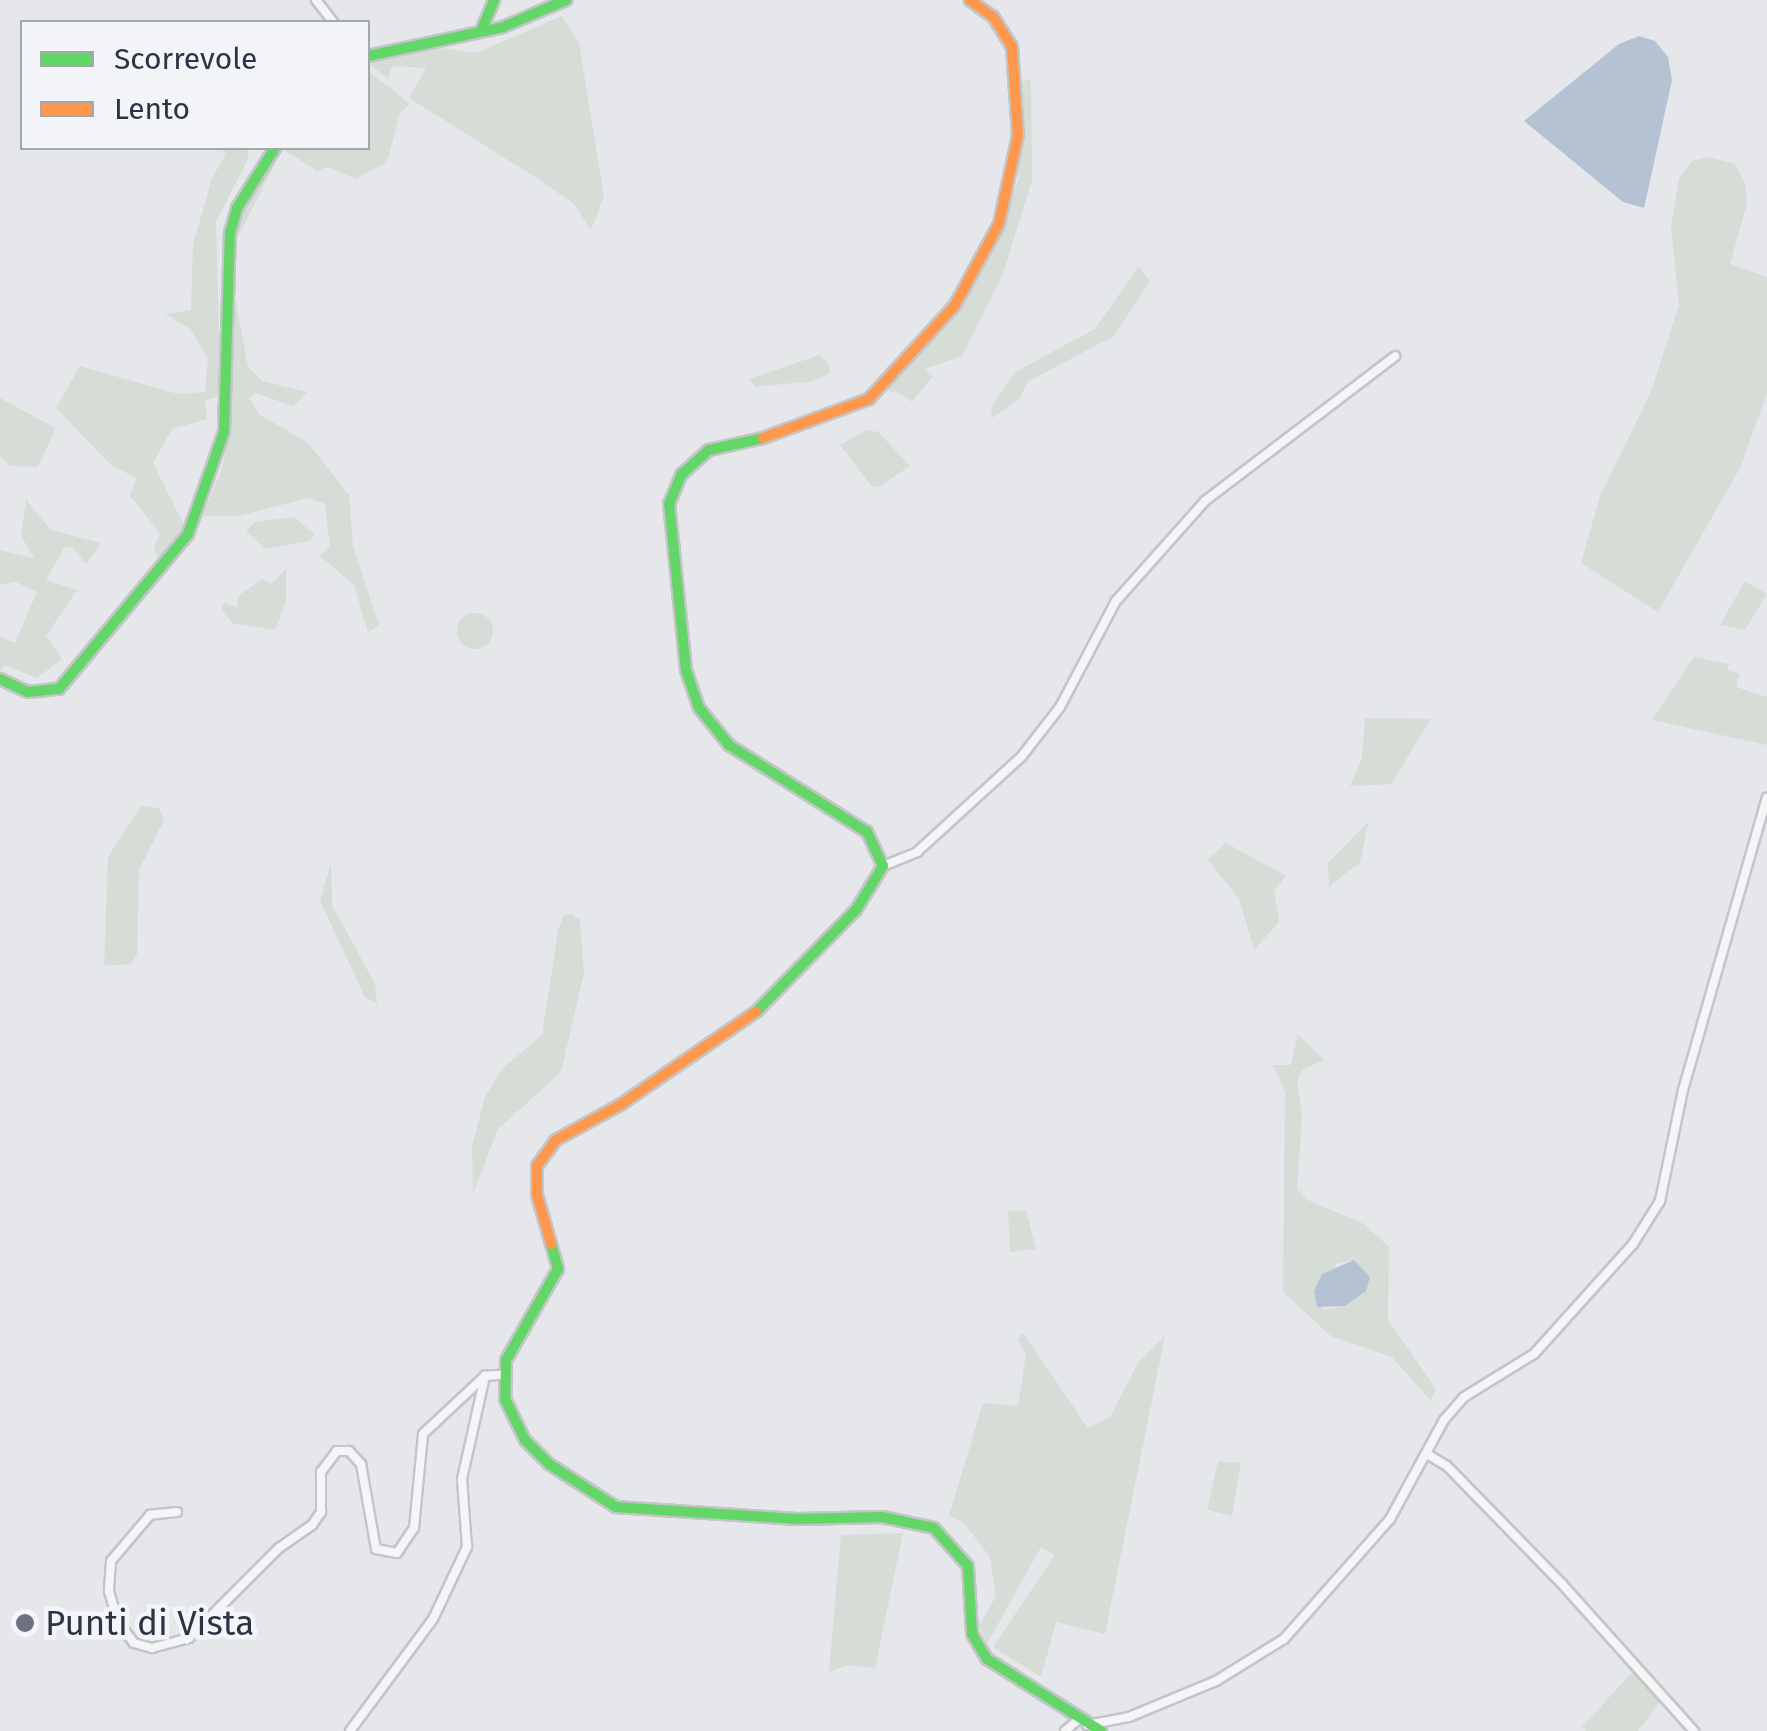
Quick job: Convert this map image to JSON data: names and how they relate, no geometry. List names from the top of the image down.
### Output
{
  "places": ["Punti di Vista"],
  "legend": ["Scorrevole", "Lento"]
}
